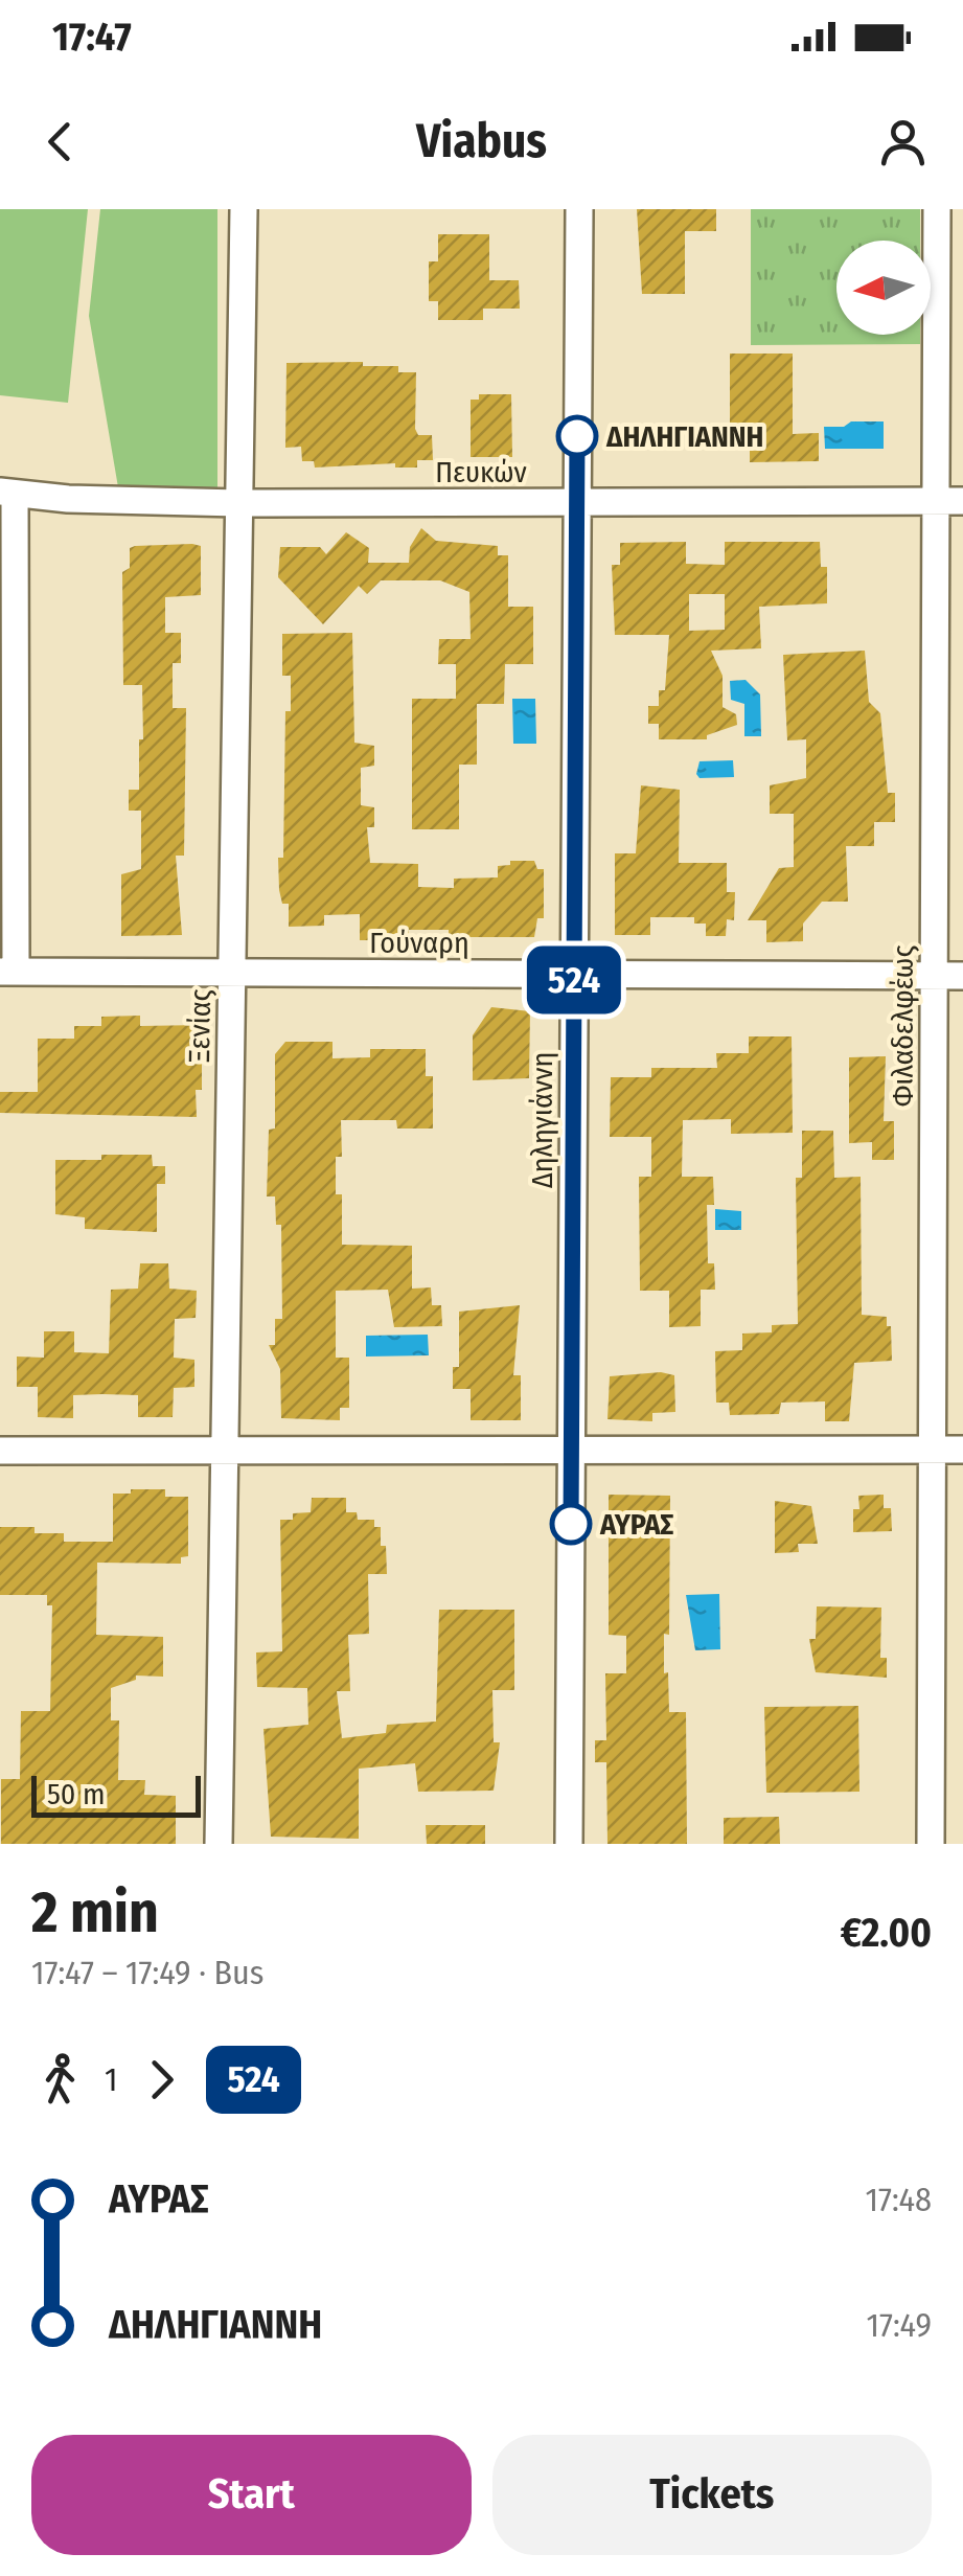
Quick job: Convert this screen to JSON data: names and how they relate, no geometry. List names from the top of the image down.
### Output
{
  "streets": {
    "street": [
      "Πευκών",
      "Γούναρη",
      "Ξενίας",
      "Φιλαδελφέως",
      "Δηληγιάννη"
    ]
  },
  "crossings": [
    ["Πευκών", "Ξενίας"],
    ["Πευκών", "Φιλαδελφέως"],
    ["Πευκών", "Δηληγιάννη"],
    ["Γούναρη", "Ξενίας"],
    ["Γούναρη", "Φιλαδελφέως"],
    ["Γούναρη", "Δηληγιάννη"]
  ],
  "places": ["ΔΗΛΗΓΙΑΝΝΗ", "ΑΥΡΑΣ"],
  "lines": ["bus line 524"],
  "scale_bar": "50 m",
  "north": "left",
  "page": {
    "status": "17:47",
    "header": "Viabus",
    "on_map": "524",
    "scale": "50 m",
    "heading": ["2 min", "17:47 – 17:49 · Bus", "€2.00"],
    "legs": ["1", "524"],
    "list": [
      {
        "name": "ΑΥΡΑΣ",
        "value": "17:48"
      },
      {
        "name": "ΔΗΛΗΓΙΑΝΝΗ",
        "value": "17:49"
      }
    ],
    "buttons": ["Start", "Tickets"]
  }
}
